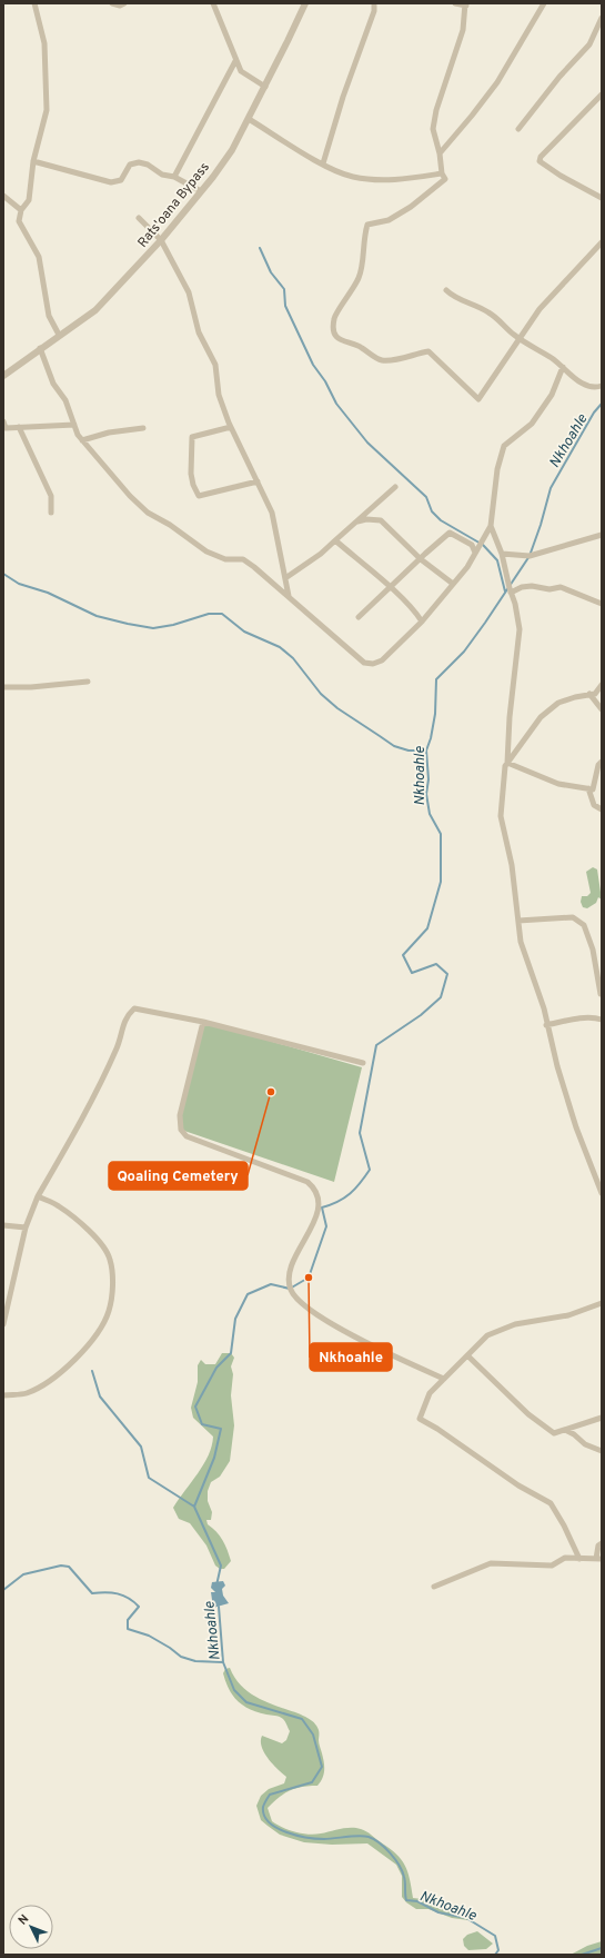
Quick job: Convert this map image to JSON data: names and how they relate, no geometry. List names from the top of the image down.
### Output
{
  "streets": {
    "street": ["Rats'oana Bypass"]
  },
  "water": ["Nkhoahle"],
  "places": ["Qoaling Cemetery", "Nkhoahle"],
  "north": "top left"
}
